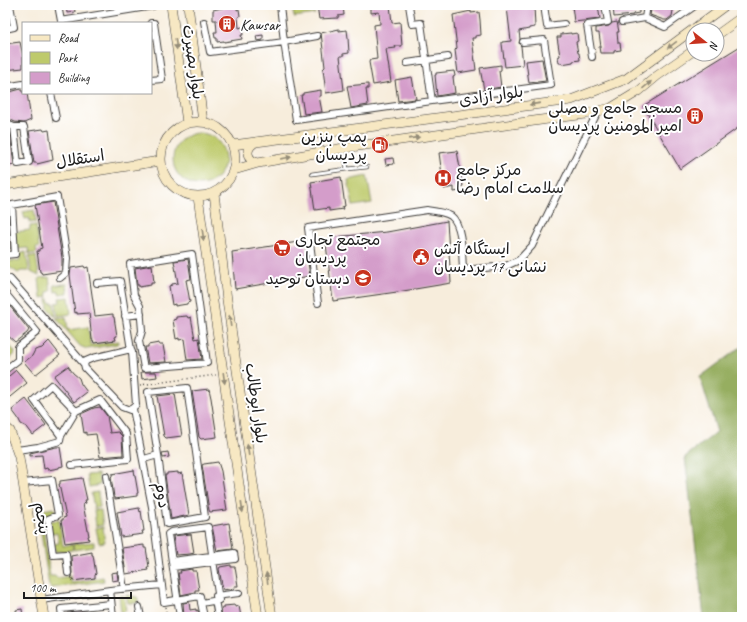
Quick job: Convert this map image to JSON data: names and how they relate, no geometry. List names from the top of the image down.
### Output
{
  "streets": {
    "main road": [
      "بلوار بصیرت",
      "بلوار آزادی",
      "استقلال",
      "بلوار ابوطالب",
      "پنجم"
    ],
    "street": ["دوم"]
  },
  "crossings": [
    ["بلوار بصیرت", "بلوار آزادی"],
    ["بلوار بصیرت", "استقلال"],
    ["بلوار بصیرت", "بلوار ابوطالب"],
    ["بلوار آزادی", "استقلال"],
    ["بلوار آزادی", "بلوار ابوطالب"],
    ["استقلال", "بلوار ابوطالب"]
  ],
  "places": {
    "building": ["Kawsar", "مسجد جامع و مصلی امیر المومنین پردیسان"],
    "fuel station": ["پمپ بنزین پردیسان"],
    "hospital": ["مرکز جامع سلامت امام رضا"],
    "supermarket": ["مجتمع تجاری پردیسان"],
    "public building": ["ایستگاه آتش نشانی 17 پردیسان"],
    "school or university": ["دبستان توحید"]
  },
  "legend": ["Road", "Park", "Building"],
  "scale_bar": "100 m",
  "north": "right"
}
